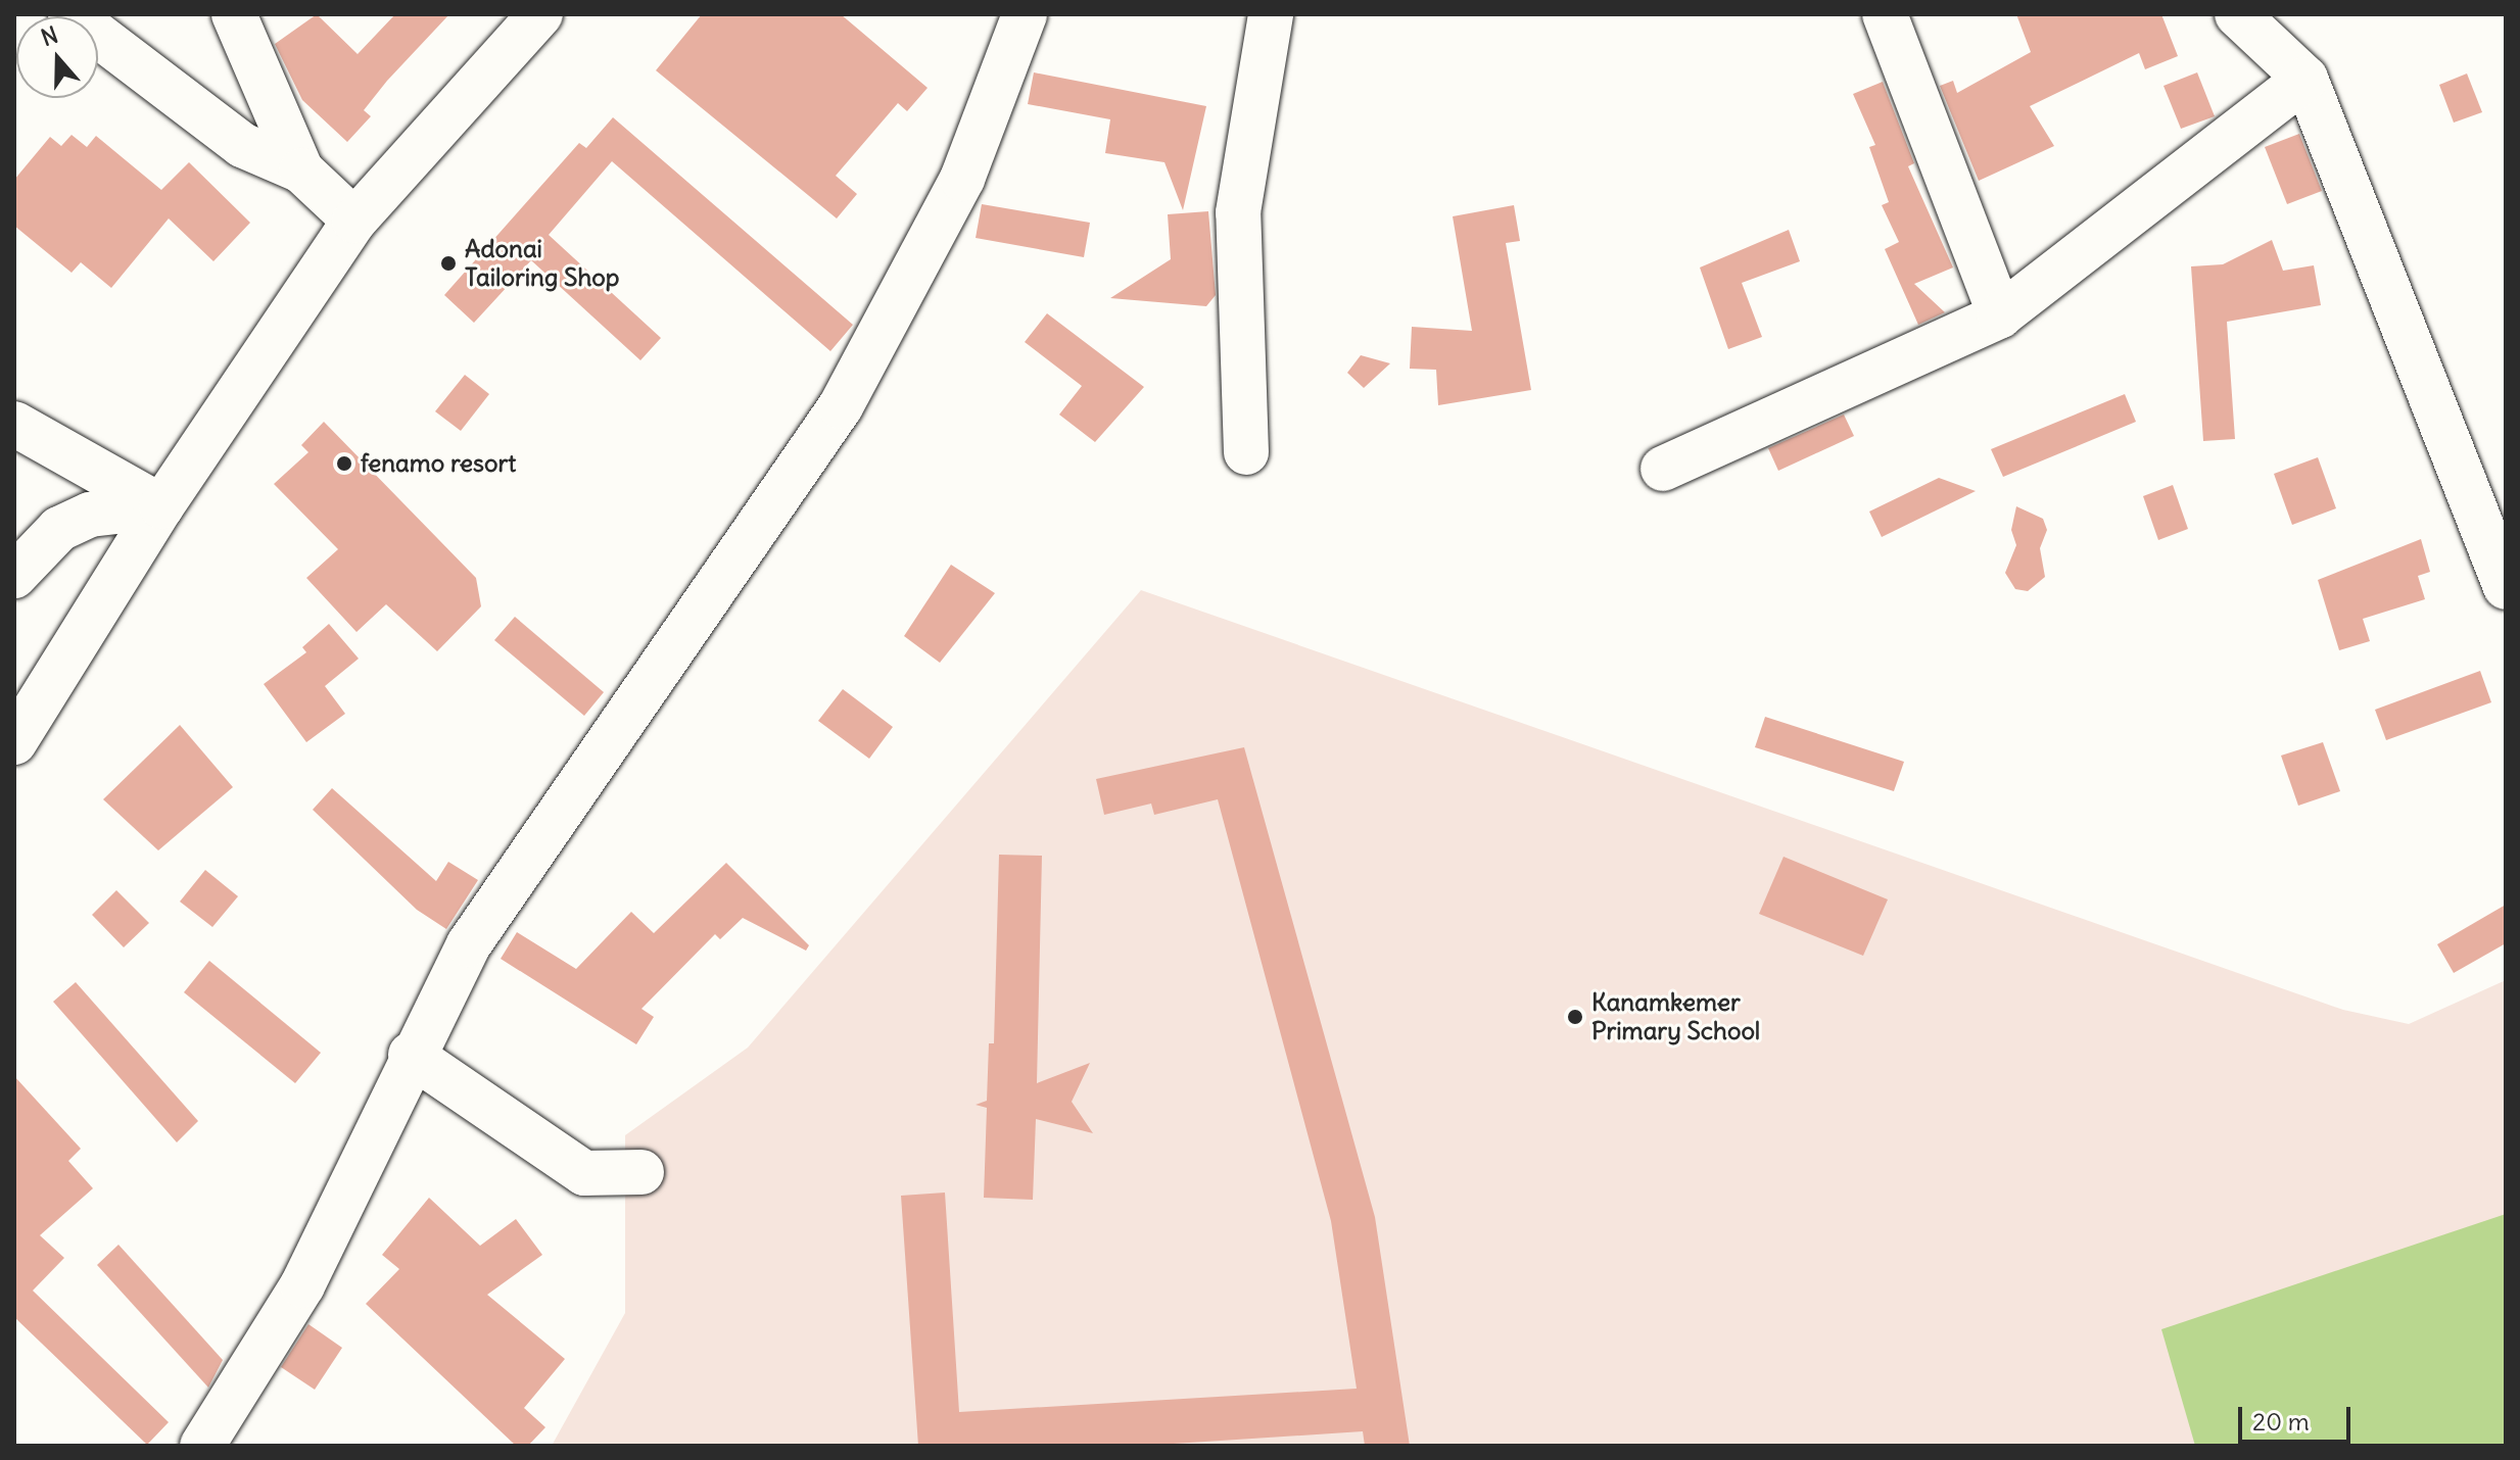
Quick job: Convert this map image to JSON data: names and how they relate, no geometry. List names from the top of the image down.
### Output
{
  "places": ["Adonai Tailoring Shop", "fenamo resort", "Kanamkemer Primary School"],
  "scale_bar": "20 m",
  "north": "top"
}
